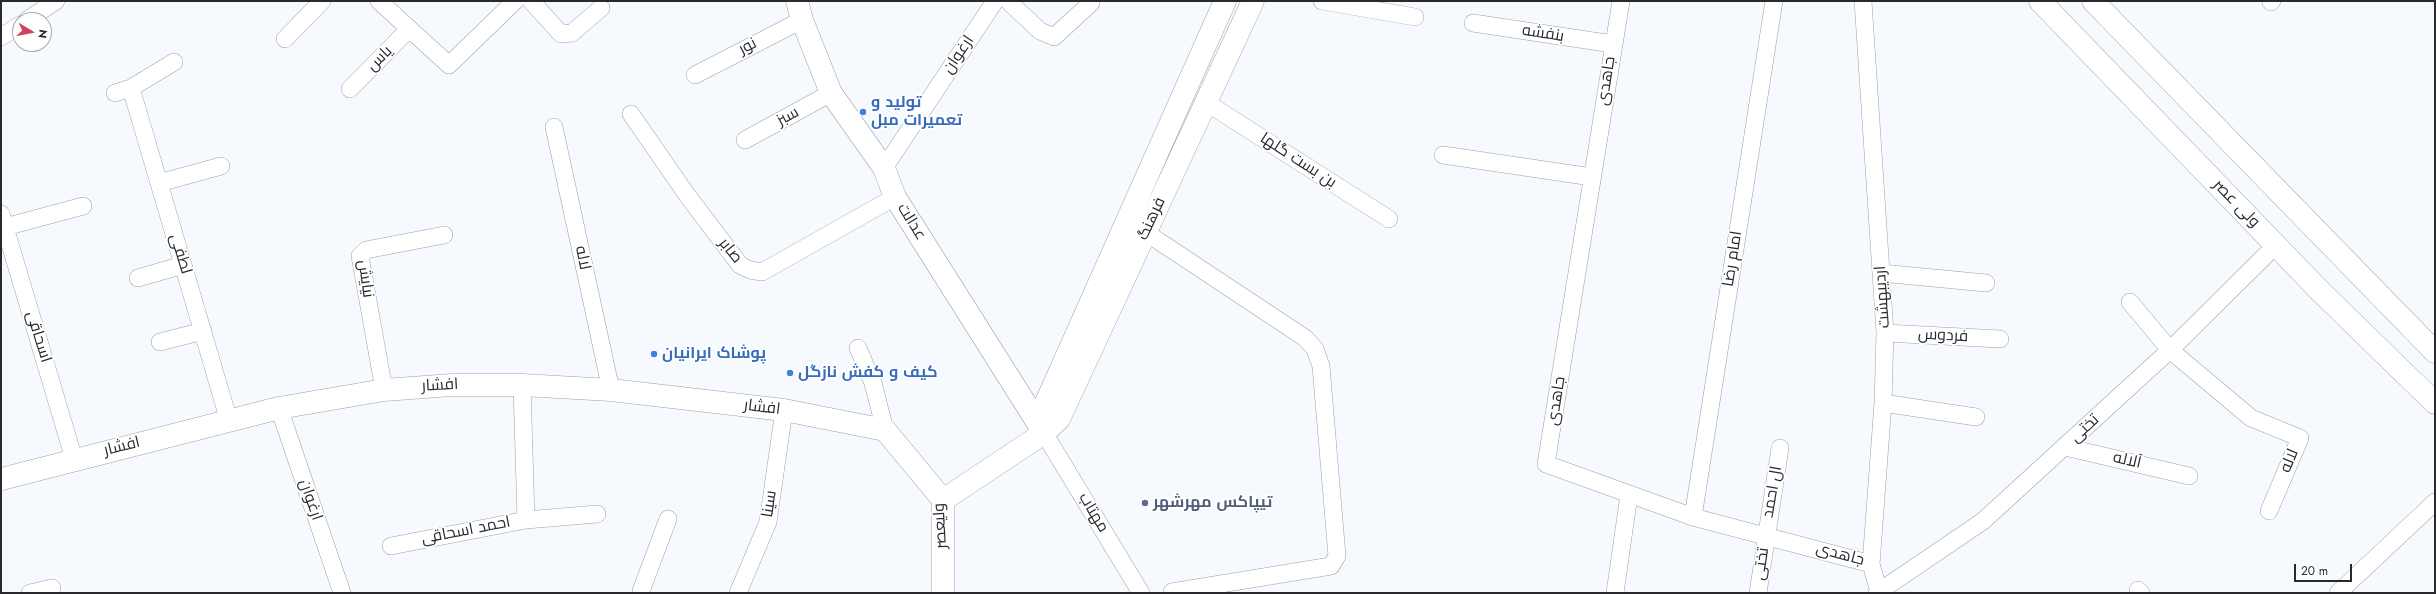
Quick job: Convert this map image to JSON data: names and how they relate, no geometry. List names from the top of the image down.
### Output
{
  "streets": {
    "street": [
      "بنفشه",
      "نور",
      "ارغوان",
      "یاس",
      "جاهدی",
      "سبز",
      "بن بست گلها",
      "ولی عصر",
      "فرهنگ",
      "عدالت",
      "صابر",
      "لطفی",
      "لاله",
      "امام رضا",
      "نیایش",
      "اردیبهشت",
      "فردوس",
      "اسحاقی",
      "افشار",
      "تختی",
      "آلاله",
      "ال احمد",
      "سینا",
      "مهتاب",
      "ولیعصر",
      "احمد اسحاقی"
    ]
  },
  "crossings": [
    ["بنفشه", "جاهدی"],
    ["نور", "عدالت"],
    ["ارغوان", "عدالت"],
    ["ارغوان", "افشار"],
    ["جاهدی", "امام رضا"],
    ["جاهدی", "اردیبهشت"],
    ["جاهدی", "تختی"],
    ["جاهدی", "ال احمد"],
    ["سبز", "عدالت"],
    ["بن بست گلها", "فرهنگ"],
    ["ولی عصر", "تختی"],
    ["فرهنگ", "عدالت"],
    ["فرهنگ", "مهتاب"],
    ["فرهنگ", "ولیعصر"],
    ["عدالت", "صابر"],
    ["عدالت", "مهتاب"],
    ["لطفی", "افشار"],
    ["لاله", "افشار"],
    ["لاله", "تختی"],
    ["نیایش", "افشار"],
    ["اردیبهشت", "فردوس"],
    ["اردیبهشت", "تختی"],
    ["اسحاقی", "افشار"],
    ["افشار", "سینا"],
    ["افشار", "ولیعصر"],
    ["افشار", "احمد اسحاقی"],
    ["تختی", "آلاله"],
    ["تختی", "ال احمد"]
  ],
  "places": [
    "تولید و تعمیرات مبل",
    "پوشاک ایرانیان",
    "کیف و کفش نازگل",
    "تیپاکس مهرشهر"
  ],
  "scale_bar": "20 m",
  "north": "right"
}
